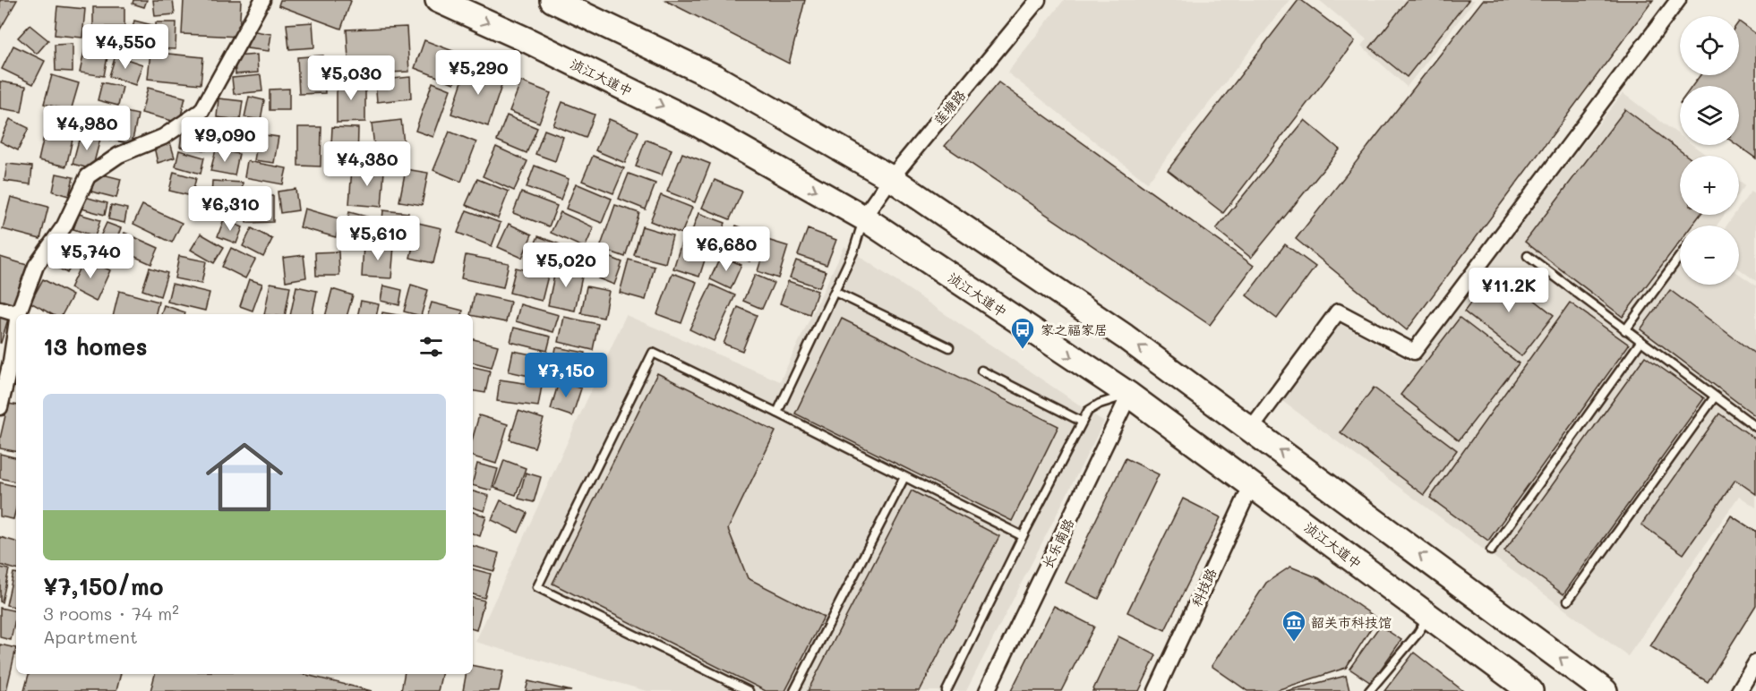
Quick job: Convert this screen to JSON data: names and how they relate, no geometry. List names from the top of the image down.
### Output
{
  "streets": {
    "main road": ["浈江大道中"],
    "street": ["莲塘路", "长乐南路", "科技路"]
  },
  "crossings": [
    ["浈江大道中", "莲塘路"],
    ["浈江大道中", "长乐南路"],
    ["浈江大道中", "科技路"]
  ],
  "places": {
    "bus stop": ["家之福家居"],
    "museum": ["韶关市科技馆"]
  },
  "page": {
    "map_buttons": ["+", "−"],
    "price": [
      "¥4,550",
      "¥5,290",
      "¥5,030",
      "¥4,980",
      "¥9,090",
      "¥4,380",
      "¥6,310",
      "¥5,610",
      "¥6,680",
      "¥5,740",
      "¥5,020",
      "¥11.2K",
      "¥7,150"
    ],
    "heading": "13 homes",
    "list": [
      {
        "name": "¥7,150/mo",
        "note": "3 rooms · 74 m² · Apartment"
      }
    ]
  }
}
